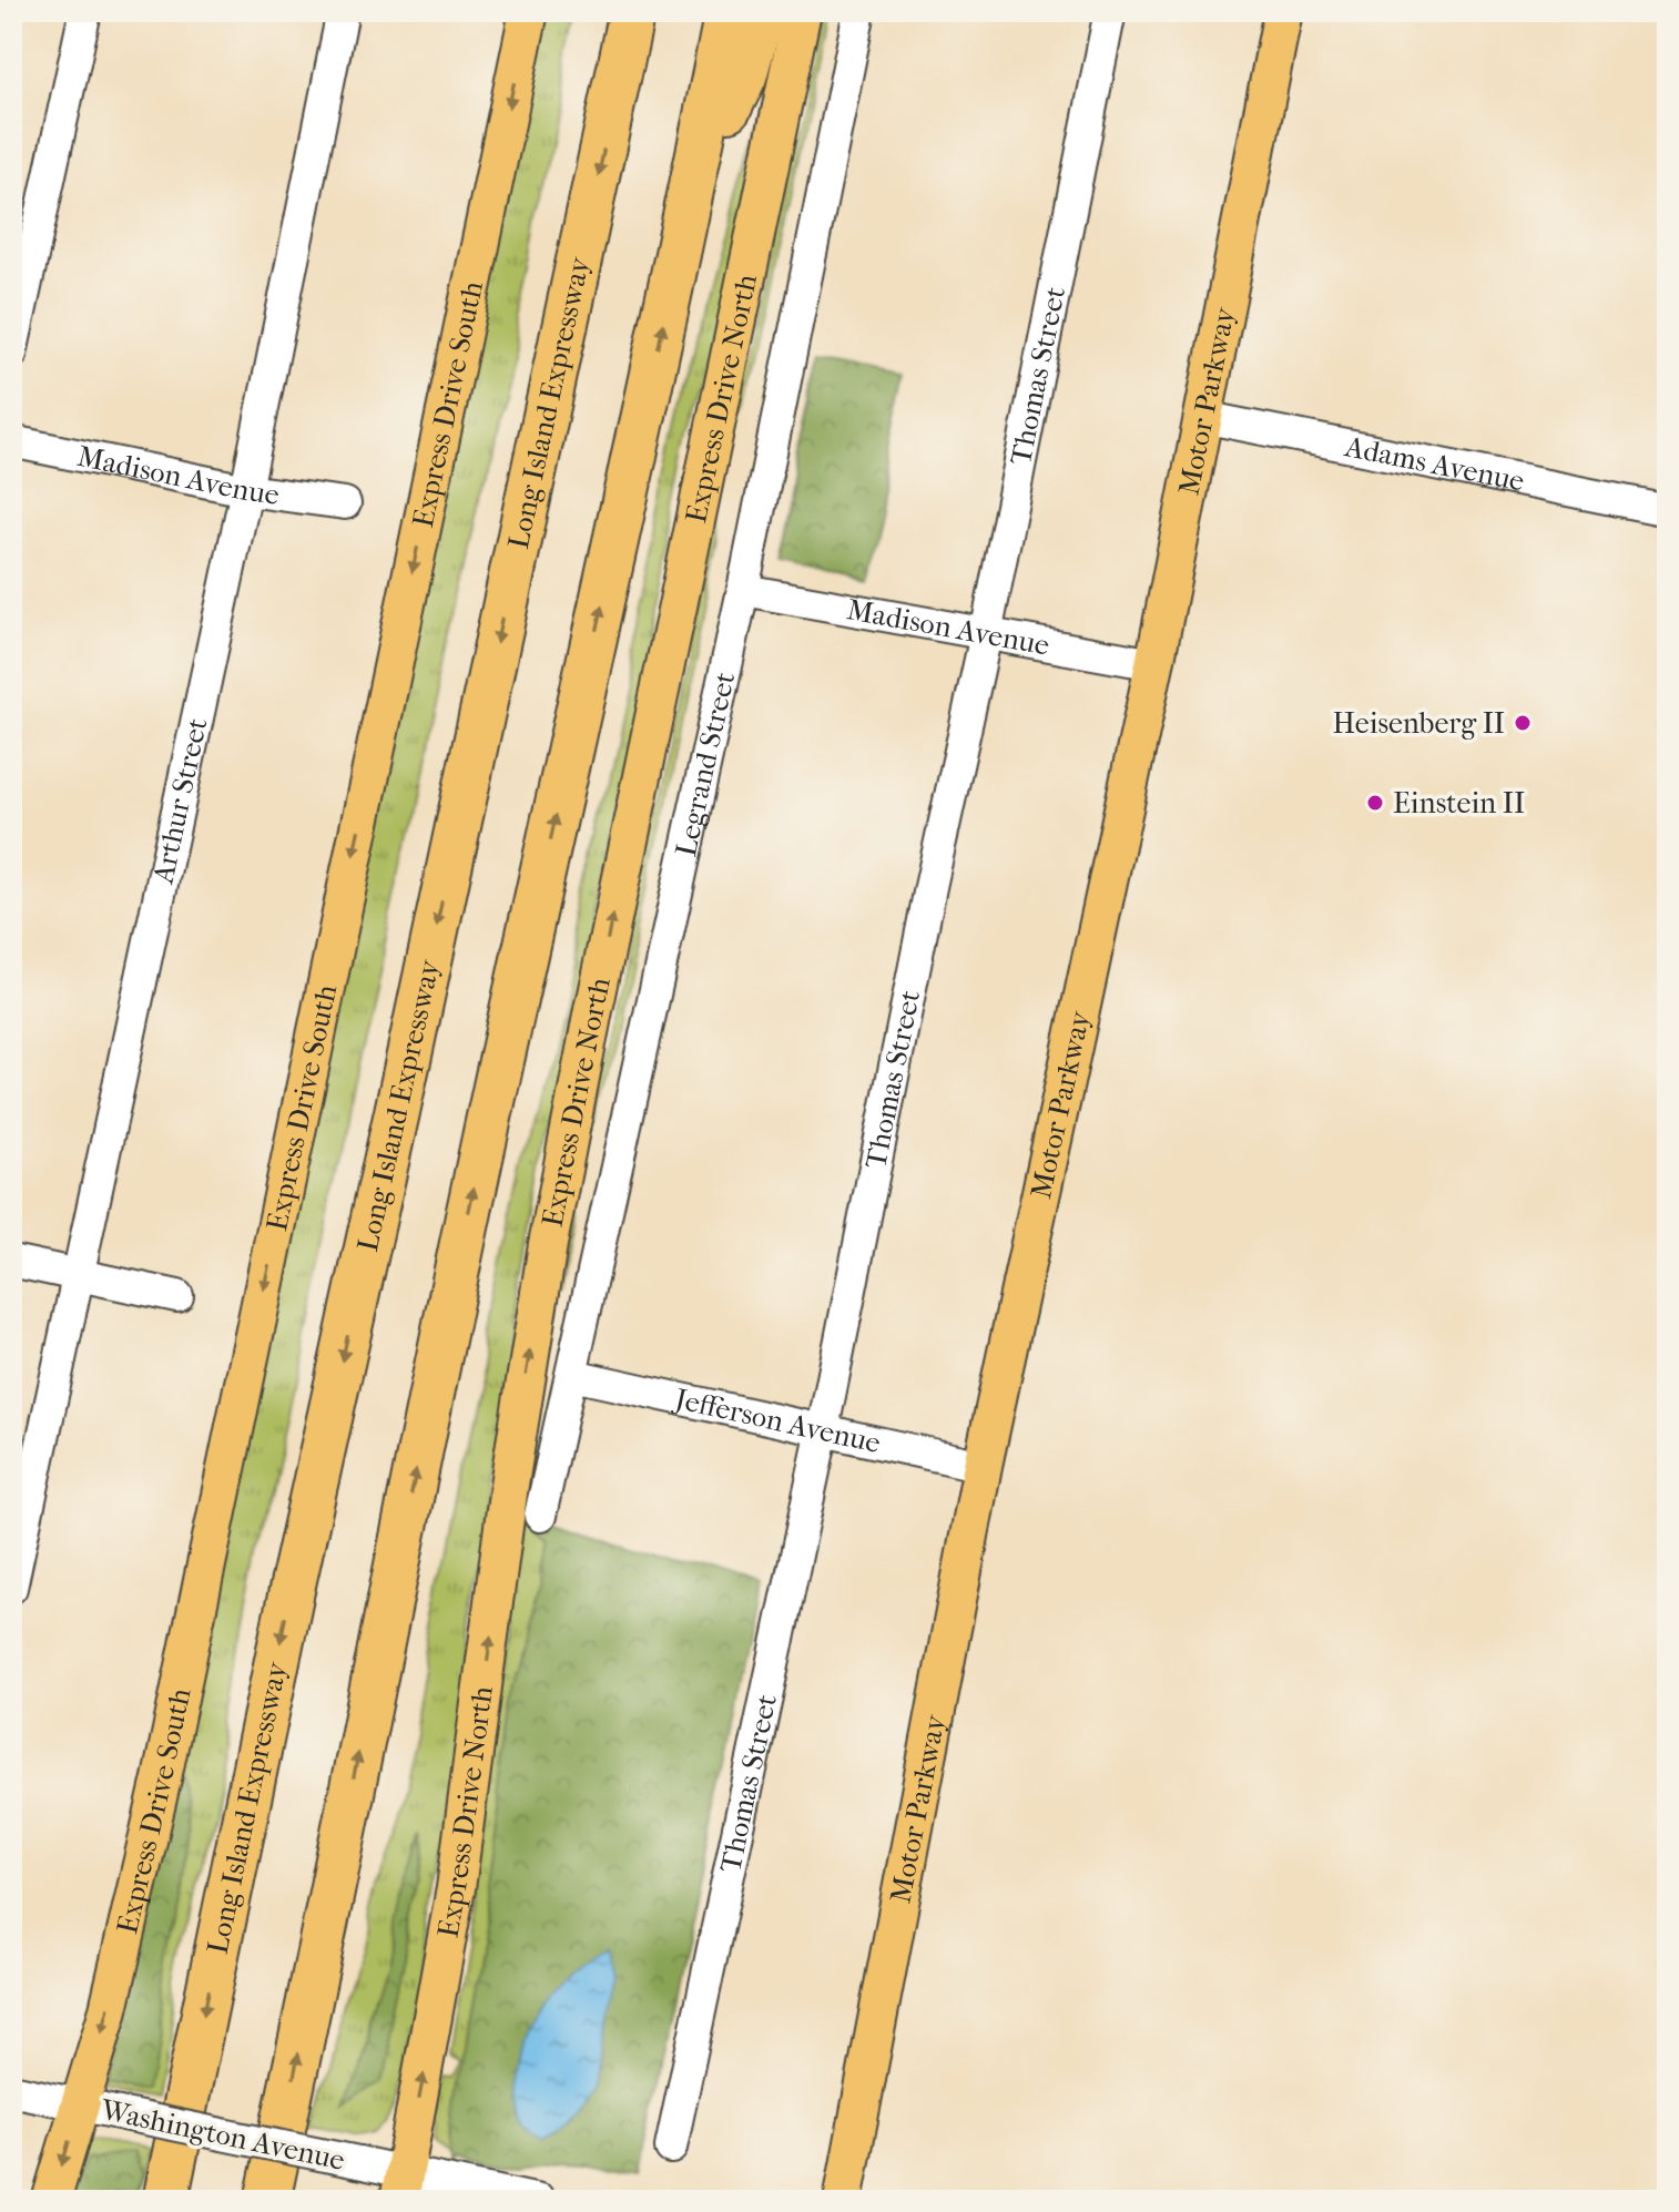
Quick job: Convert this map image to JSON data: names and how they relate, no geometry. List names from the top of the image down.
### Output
{
  "streets": {
    "highway": ["Long Island Expressway"],
    "main road": ["Express Drive North", "Motor Parkway", "Express Drive South"],
    "street": [
      "Thomas Street",
      "Adams Avenue",
      "Madison Avenue",
      "Legrand Street",
      "Arthur Street",
      "Jefferson Avenue",
      "Washington Avenue"
    ]
  },
  "crossings": [
    ["Thomas Street", "Madison Avenue"],
    ["Thomas Street", "Jefferson Avenue"],
    ["Express Drive North", "Washington Avenue"],
    ["Motor Parkway", "Adams Avenue"],
    ["Motor Parkway", "Madison Avenue"],
    ["Motor Parkway", "Jefferson Avenue"],
    ["Express Drive South", "Washington Avenue"],
    ["Madison Avenue", "Legrand Street"],
    ["Madison Avenue", "Arthur Street"],
    ["Legrand Street", "Jefferson Avenue"]
  ],
  "one_way": ["Express Drive North", "Express Drive South"],
  "places": ["Heisenberg II", "Einstein II"]
}
